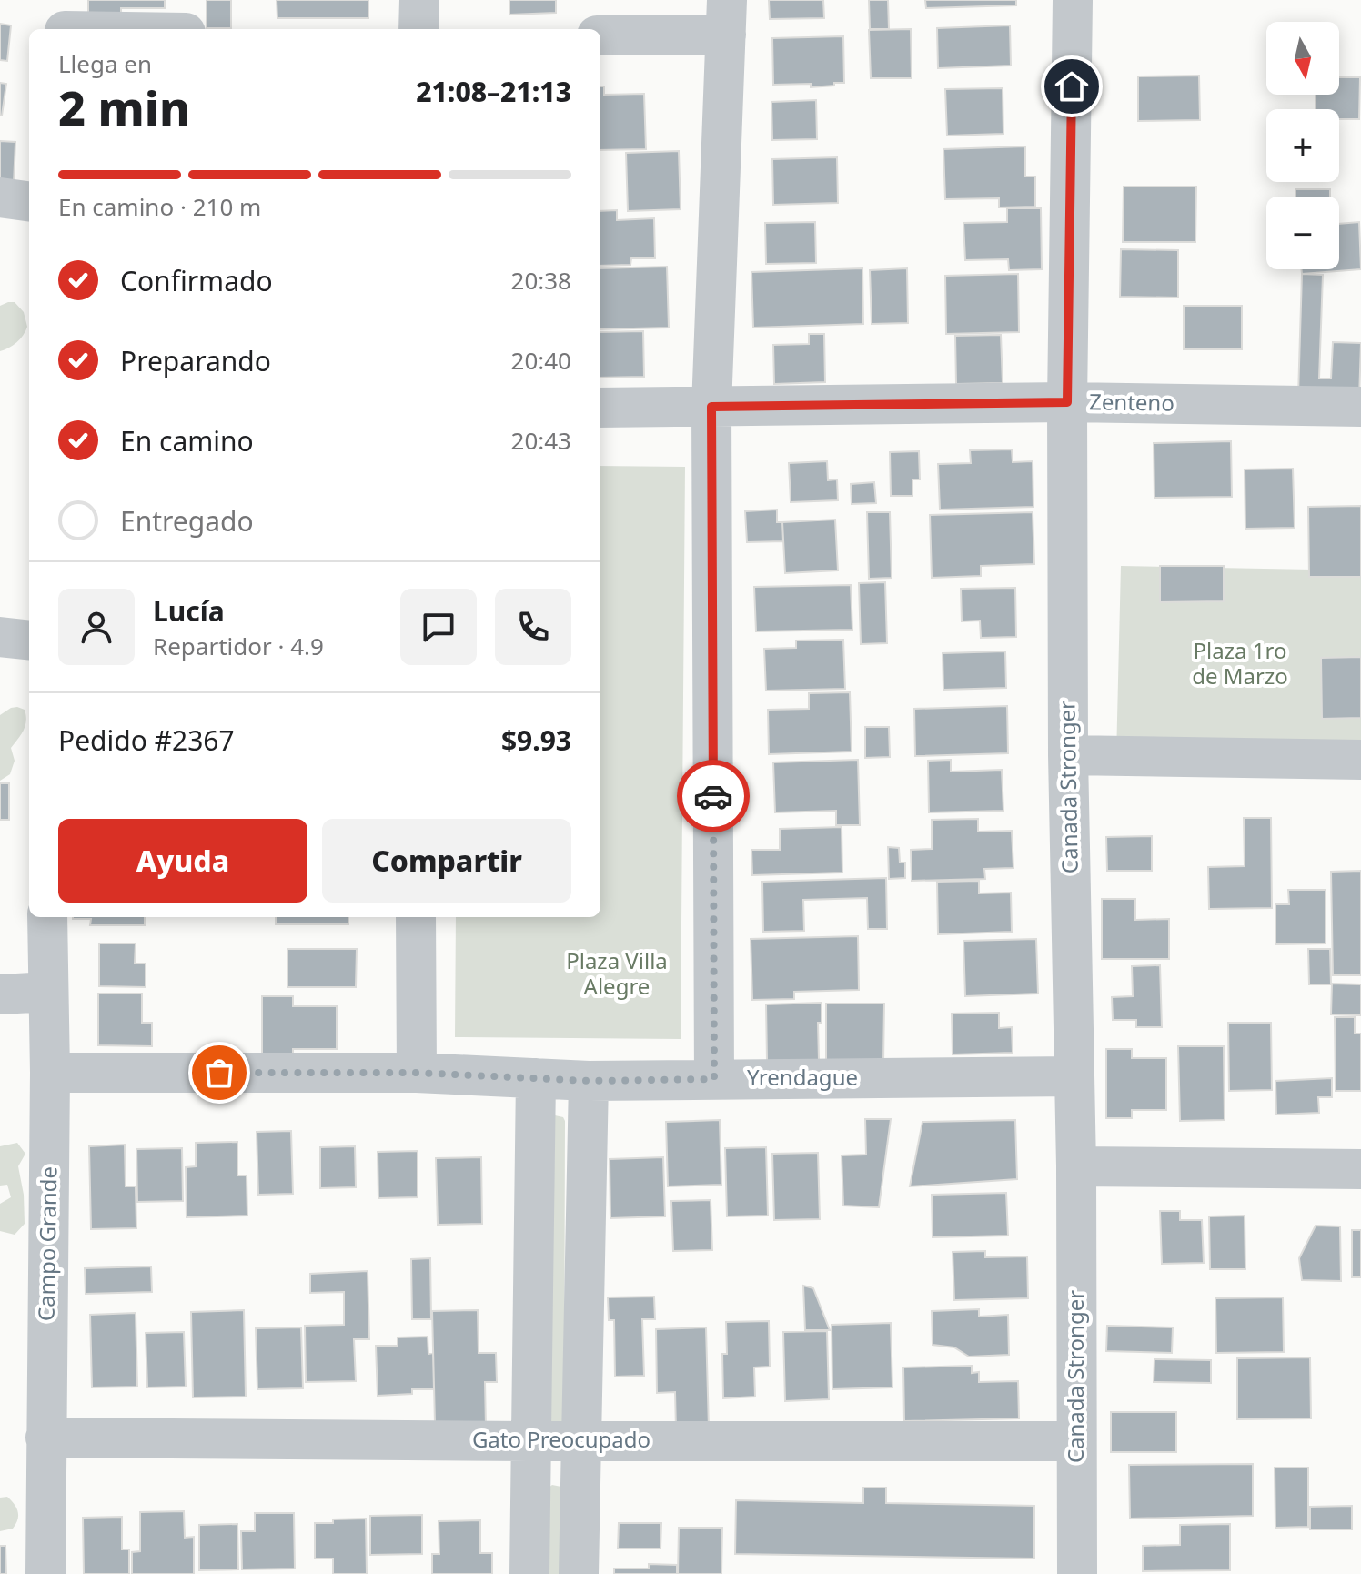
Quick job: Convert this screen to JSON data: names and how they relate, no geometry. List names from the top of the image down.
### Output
{
  "streets": {
    "street": [
      "Zenteno",
      "Canada Stronger",
      "Yrendague",
      "Campo Grande",
      "Gato Preocupado"
    ]
  },
  "crossings": [
    ["Zenteno", "Canada Stronger"],
    ["Canada Stronger", "Yrendague"],
    ["Canada Stronger", "Gato Preocupado"],
    ["Yrendague", "Campo Grande"],
    ["Campo Grande", "Gato Preocupado"]
  ],
  "parks": ["Plaza 1ro de Marzo", "Plaza Villa Alegre"],
  "north": "bottom",
  "page": {
    "map_buttons": ["+", "−"],
    "heading": ["2 min", "Llega en", "21:08–21:13"],
    "panel": [
      "Lucía",
      "Repartidor · 4.9",
      "Pedido #2367",
      "$9.93"
    ],
    "bar": "En camino · 210 m",
    "list": [
      ["Confirmado", "20:38"],
      ["Preparando", "20:40"],
      ["En camino", "20:43"],
      "Entregado"
    ],
    "buttons": ["Ayuda", "Compartir"]
  }
}
